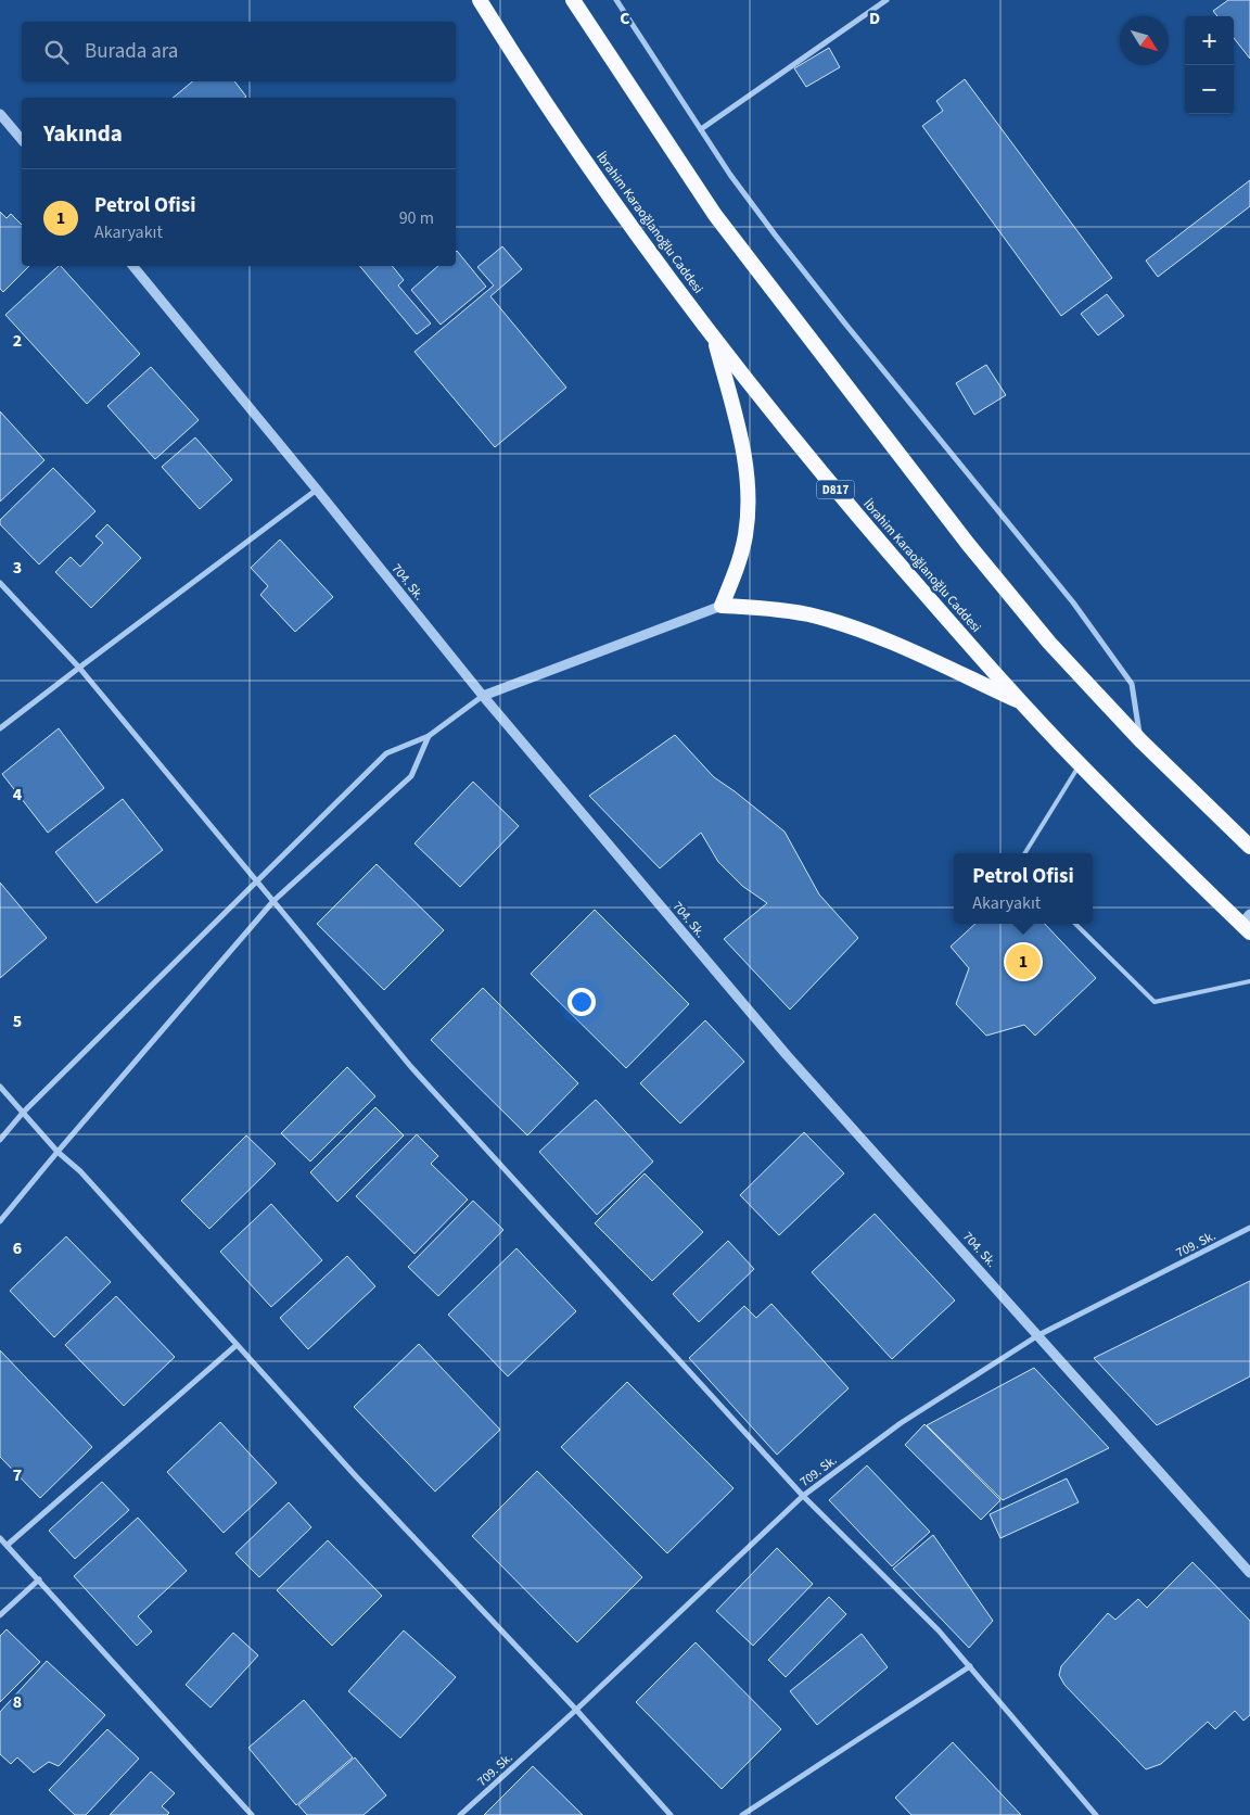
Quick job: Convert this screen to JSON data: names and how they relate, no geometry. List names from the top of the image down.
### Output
{
  "streets": {
    "highway": ["İbrahim Karaoğlanoğlu Caddesi", "D817"],
    "street": ["704. Sk.", "709. Sk."]
  },
  "crossings": [
    ["704. Sk.", "709. Sk."]
  ],
  "north": "bottom right",
  "page": {
    "map_buttons": ["+", "−"],
    "search": "Burada ara",
    "heading": "Yakında",
    "list": [
      {
        "mark": "1",
        "name": "Petrol Ofisi",
        "note": "Akaryakıt",
        "value": "90 m"
      }
    ],
    "popup": ["Petrol Ofisi", "Akaryakıt"],
    "pins": "1"
  },
  "grid": {
    "columns": ["C", "D"],
    "rows": [
      "2",
      "3",
      "4",
      "5",
      "6",
      "7",
      "8"
    ]
  }
}
